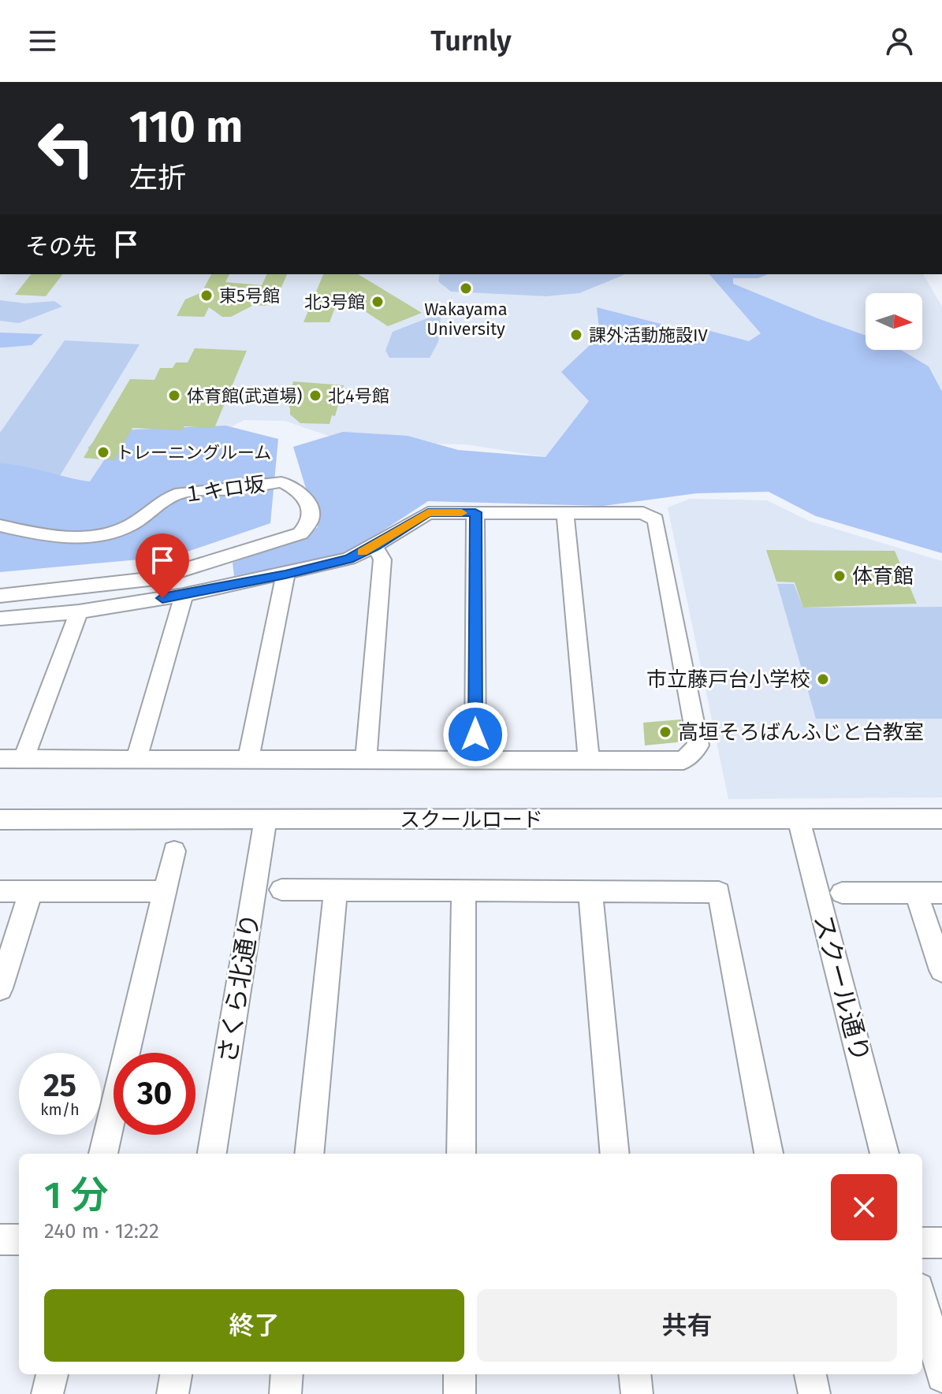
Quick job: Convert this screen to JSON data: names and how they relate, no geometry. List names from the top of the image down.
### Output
{
  "streets": {
    "street": [
      "１キロ坂",
      "スクールロード",
      "さくら北通り",
      "スクール通り"
    ]
  },
  "crossings": [
    ["スクールロード", "さくら北通り"],
    ["スクールロード", "スクール通り"]
  ],
  "places": [
    "Wakayama University",
    "東5号館",
    "北3号館",
    "課外活動施設IV",
    "体育館(武道場)",
    "北4号館",
    "トレーニングルーム",
    "体育館",
    "市立藤戸台小学校",
    "高垣そろばんふじと台教室"
  ],
  "north": "right",
  "page": {
    "header": "Turnly",
    "turn": ["110 m", "左折"],
    "then": "その先",
    "speed": "25 km/h",
    "limit": "30",
    "heading": ["1 分", "240 m · 12:22"],
    "buttons": ["終了", "共有"]
  }
}
